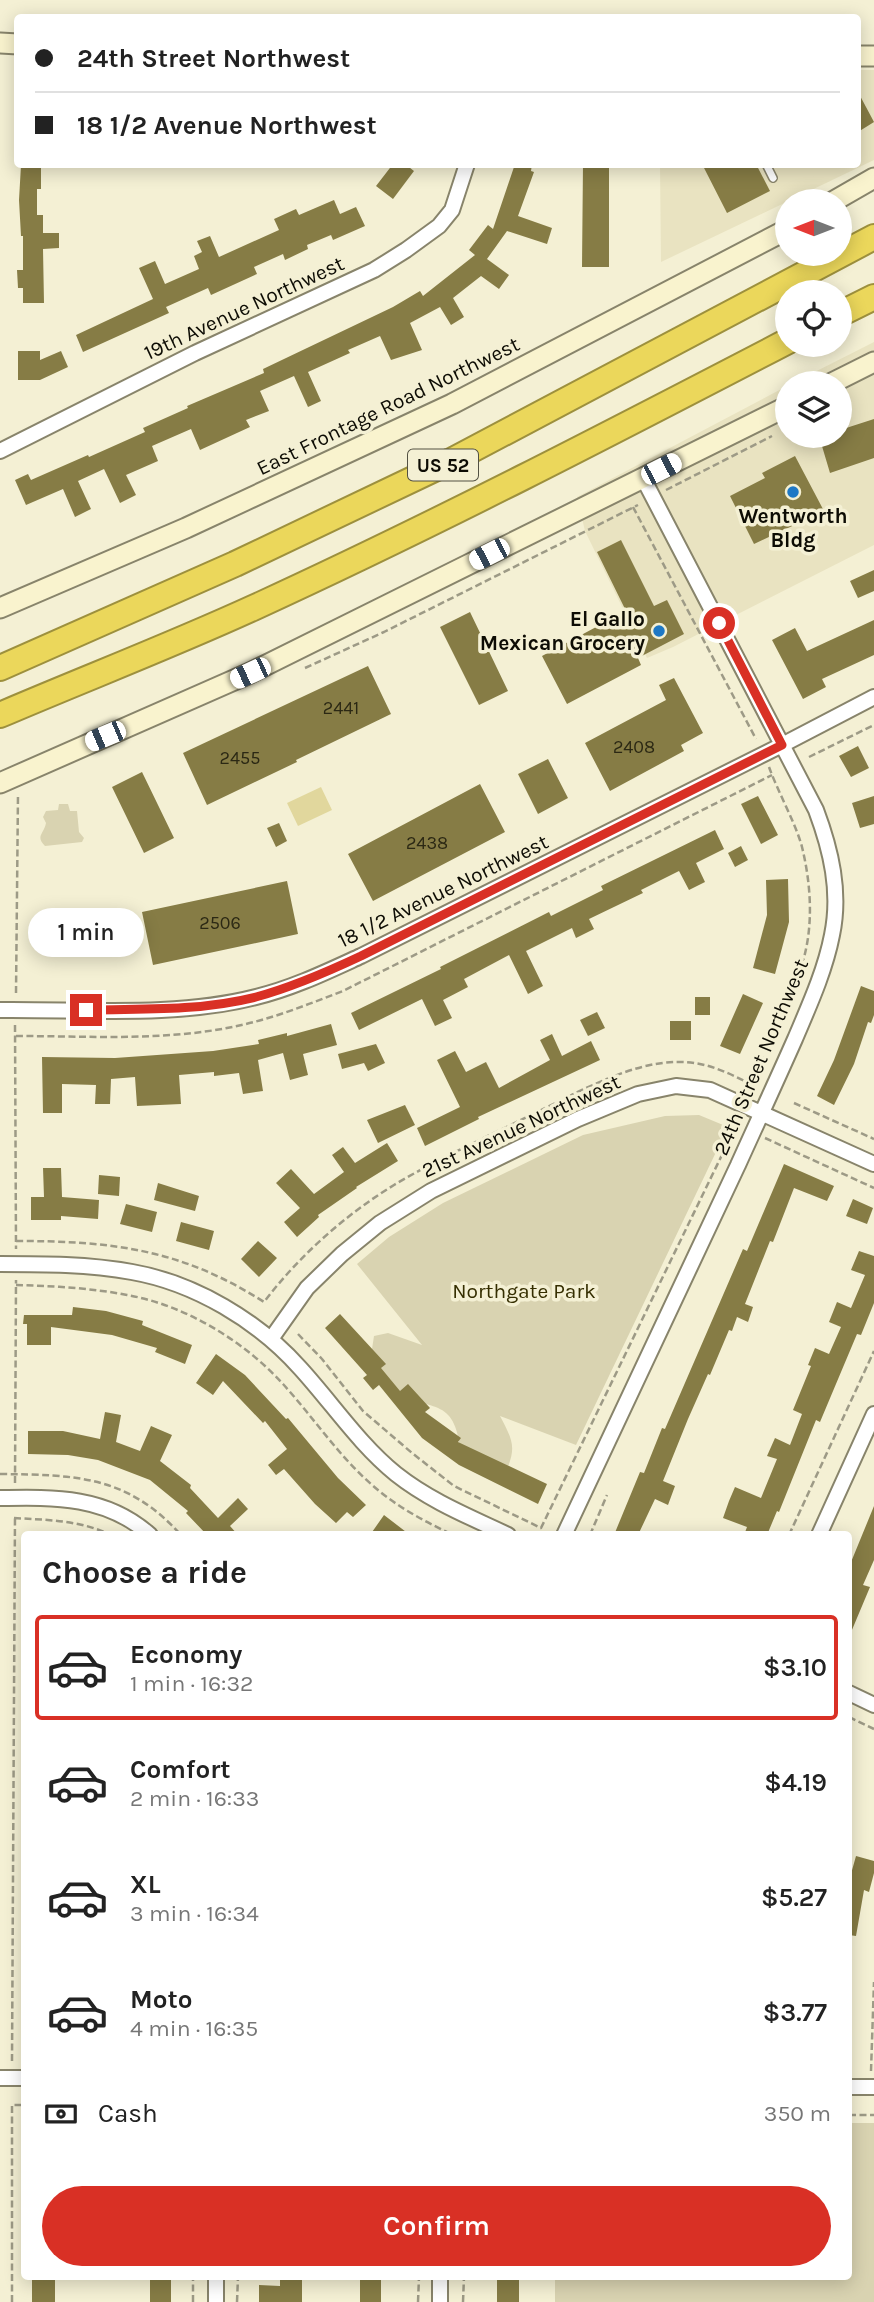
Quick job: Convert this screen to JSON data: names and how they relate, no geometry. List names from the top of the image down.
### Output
{
  "streets": {
    "highway": ["US 52"],
    "street": [
      "19th Avenue Northwest",
      "East Frontage Road Northwest",
      "18 1/2 Avenue Northwest",
      "24th Street Northwest",
      "21st Avenue Northwest"
    ]
  },
  "crossings": [
    ["18 1/2 Avenue Northwest", "24th Street Northwest"],
    ["24th Street Northwest", "21st Avenue Northwest"]
  ],
  "parks": ["Northgate Park"],
  "places": ["Wentworth Bldg", "El Gallo Mexican Grocery"],
  "house_numbers": [
    "2441",
    "2408",
    "2455",
    "2438",
    "2506"
  ],
  "north": "left",
  "page": {
    "banner": ["24th Street Northwest", "18 1/2 Avenue Northwest"],
    "bubble": "1 min",
    "heading": "Choose a ride",
    "list": [
      {
        "name": "Economy",
        "note": "1 min · 16:32",
        "value": "$3.10"
      },
      {
        "name": "Comfort",
        "note": "2 min · 16:33",
        "value": "$4.19"
      },
      {
        "name": "XL",
        "note": "3 min · 16:34",
        "value": "$5.27"
      },
      {
        "name": "Moto",
        "note": "4 min · 16:35",
        "value": "$3.77"
      }
    ],
    "pay": ["Cash", "350 m"],
    "buttons": "Confirm"
  }
}
